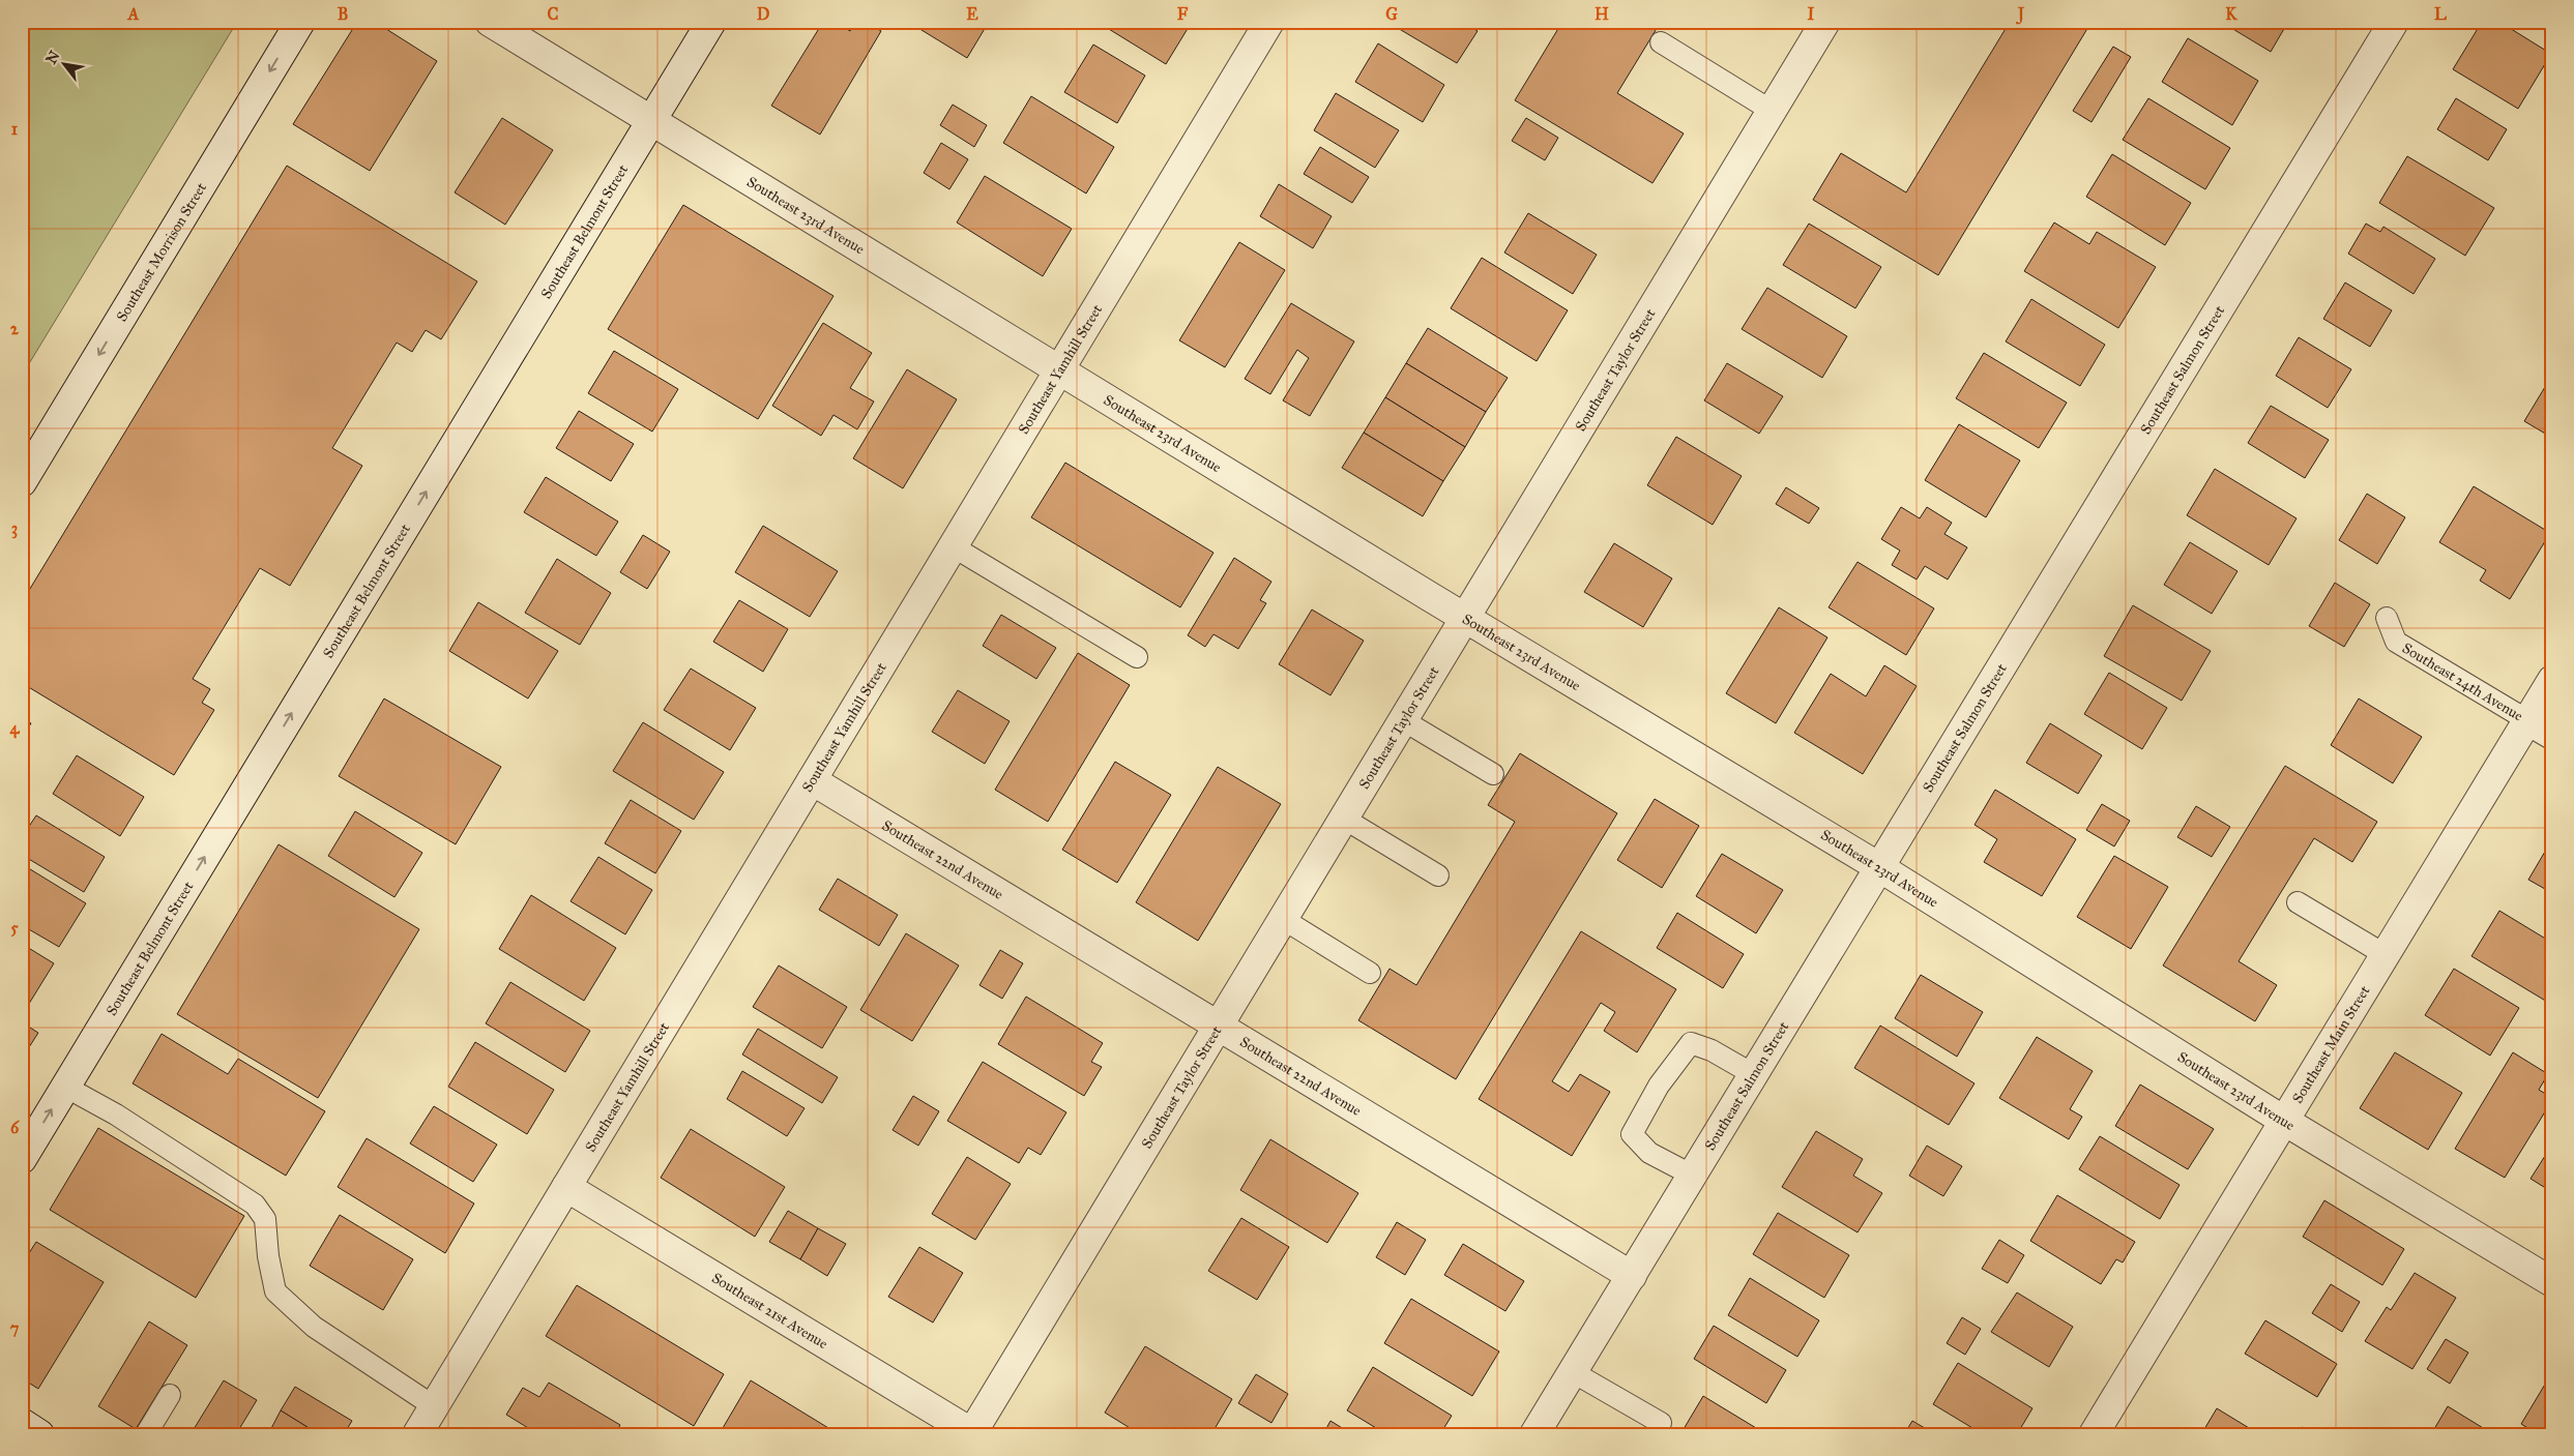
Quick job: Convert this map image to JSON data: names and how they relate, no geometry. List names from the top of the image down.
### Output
{
  "streets": {
    "street": [
      "Southeast 23rd Avenue",
      "Southeast Belmont Street",
      "Southeast Morrison Street",
      "Southeast Yamhill Street",
      "Southeast Taylor Street",
      "Southeast Salmon Street",
      "Southeast 24th Avenue",
      "Southeast 22nd Avenue",
      "Southeast Main Street",
      "Southeast 21st Avenue"
    ]
  },
  "crossings": [
    ["Southeast 23rd Avenue", "Southeast Belmont Street"],
    ["Southeast 23rd Avenue", "Southeast Yamhill Street"],
    ["Southeast 23rd Avenue", "Southeast Taylor Street"],
    ["Southeast 23rd Avenue", "Southeast Salmon Street"],
    ["Southeast 23rd Avenue", "Southeast Main Street"],
    ["Southeast Yamhill Street", "Southeast 22nd Avenue"],
    ["Southeast Yamhill Street", "Southeast 21st Avenue"],
    ["Southeast Taylor Street", "Southeast 22nd Avenue"],
    ["Southeast Taylor Street", "Southeast 21st Avenue"],
    ["Southeast Salmon Street", "Southeast 22nd Avenue"],
    ["Southeast 24th Avenue", "Southeast Main Street"]
  ],
  "one_way": ["Southeast Belmont Street", "Southeast Morrison Street"],
  "north": "top left",
  "grid": {
    "columns": [
      "A",
      "B",
      "C",
      "D",
      "E",
      "F",
      "G",
      "H",
      "I",
      "J",
      "K",
      "L"
    ],
    "rows": [
      "1",
      "2",
      "3",
      "4",
      "5",
      "6",
      "7"
    ]
  }
}
